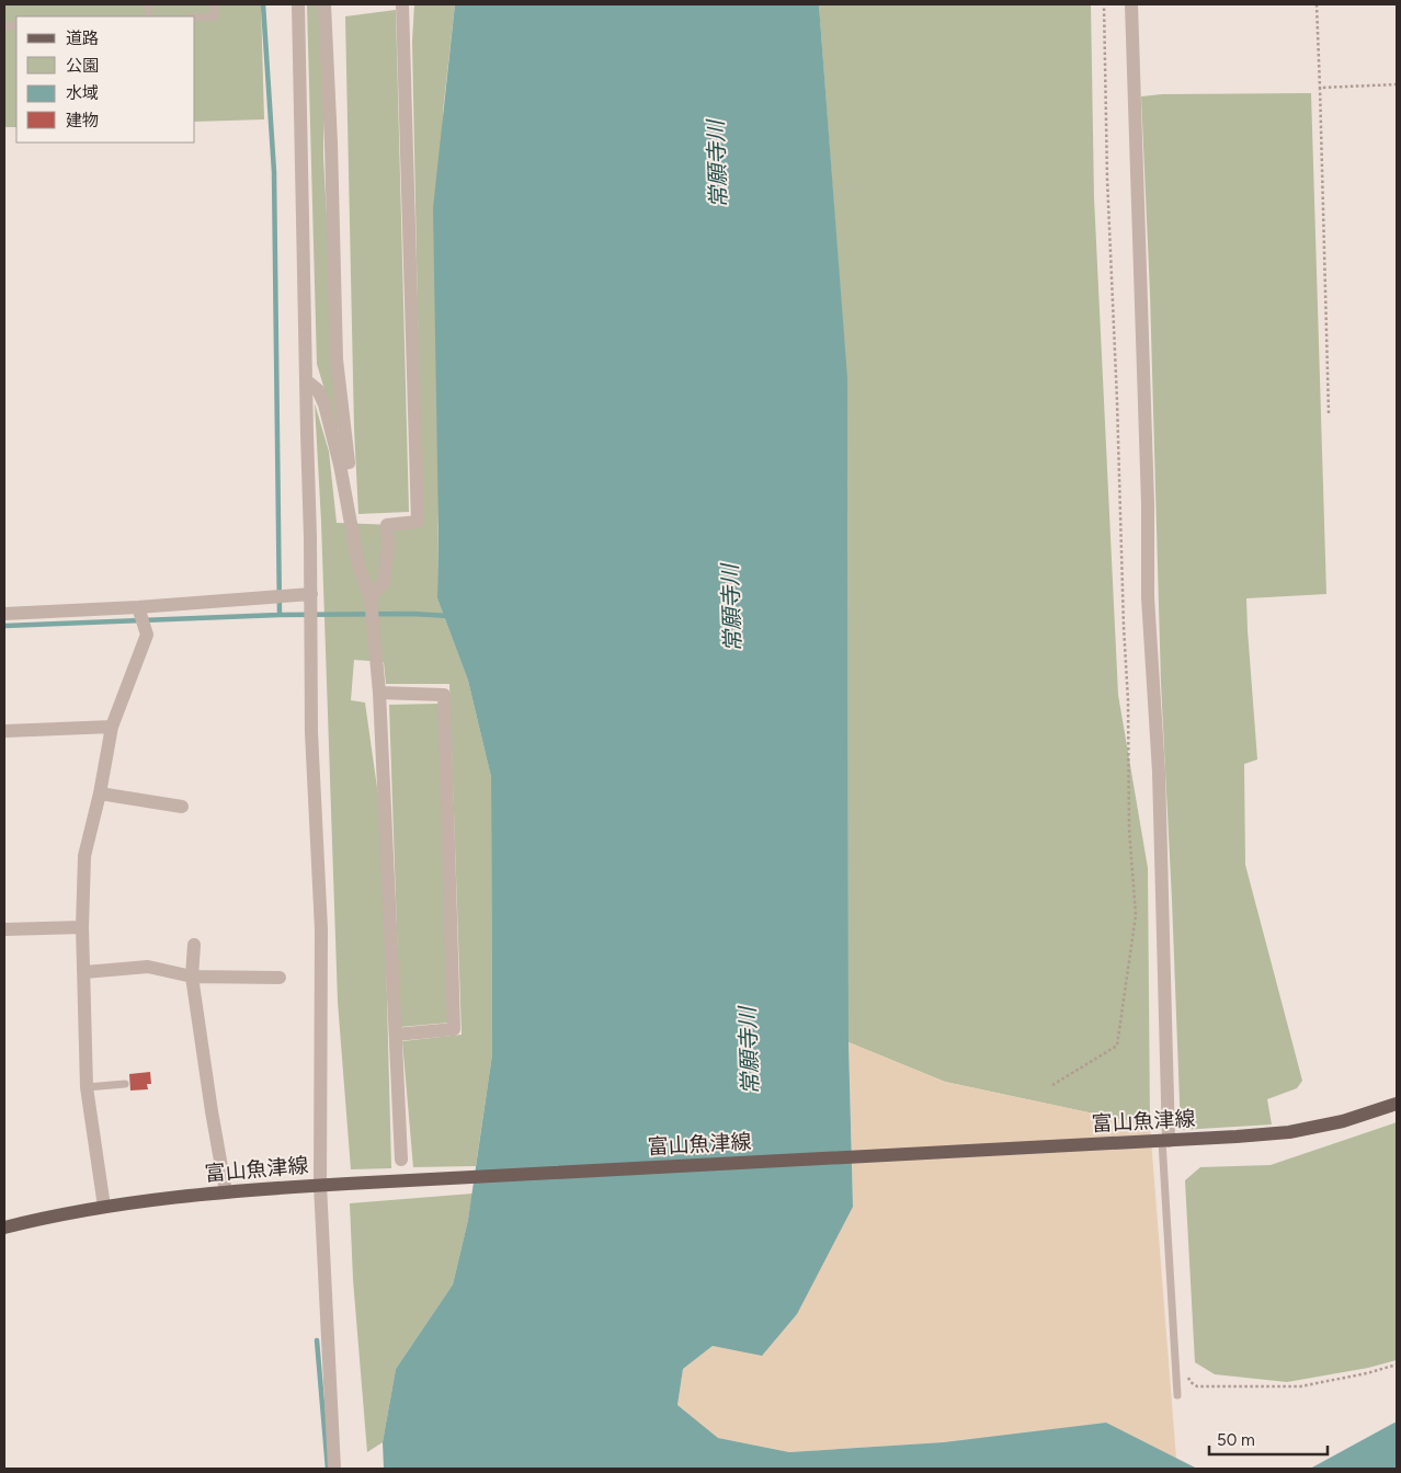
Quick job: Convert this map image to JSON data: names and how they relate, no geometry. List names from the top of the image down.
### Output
{
  "streets": {
    "main road": ["富山魚津線"]
  },
  "water": ["常願寺川"],
  "legend": [
    "道路",
    "公園",
    "水域",
    "建物"
  ],
  "scale_bar": "50 m"
}
